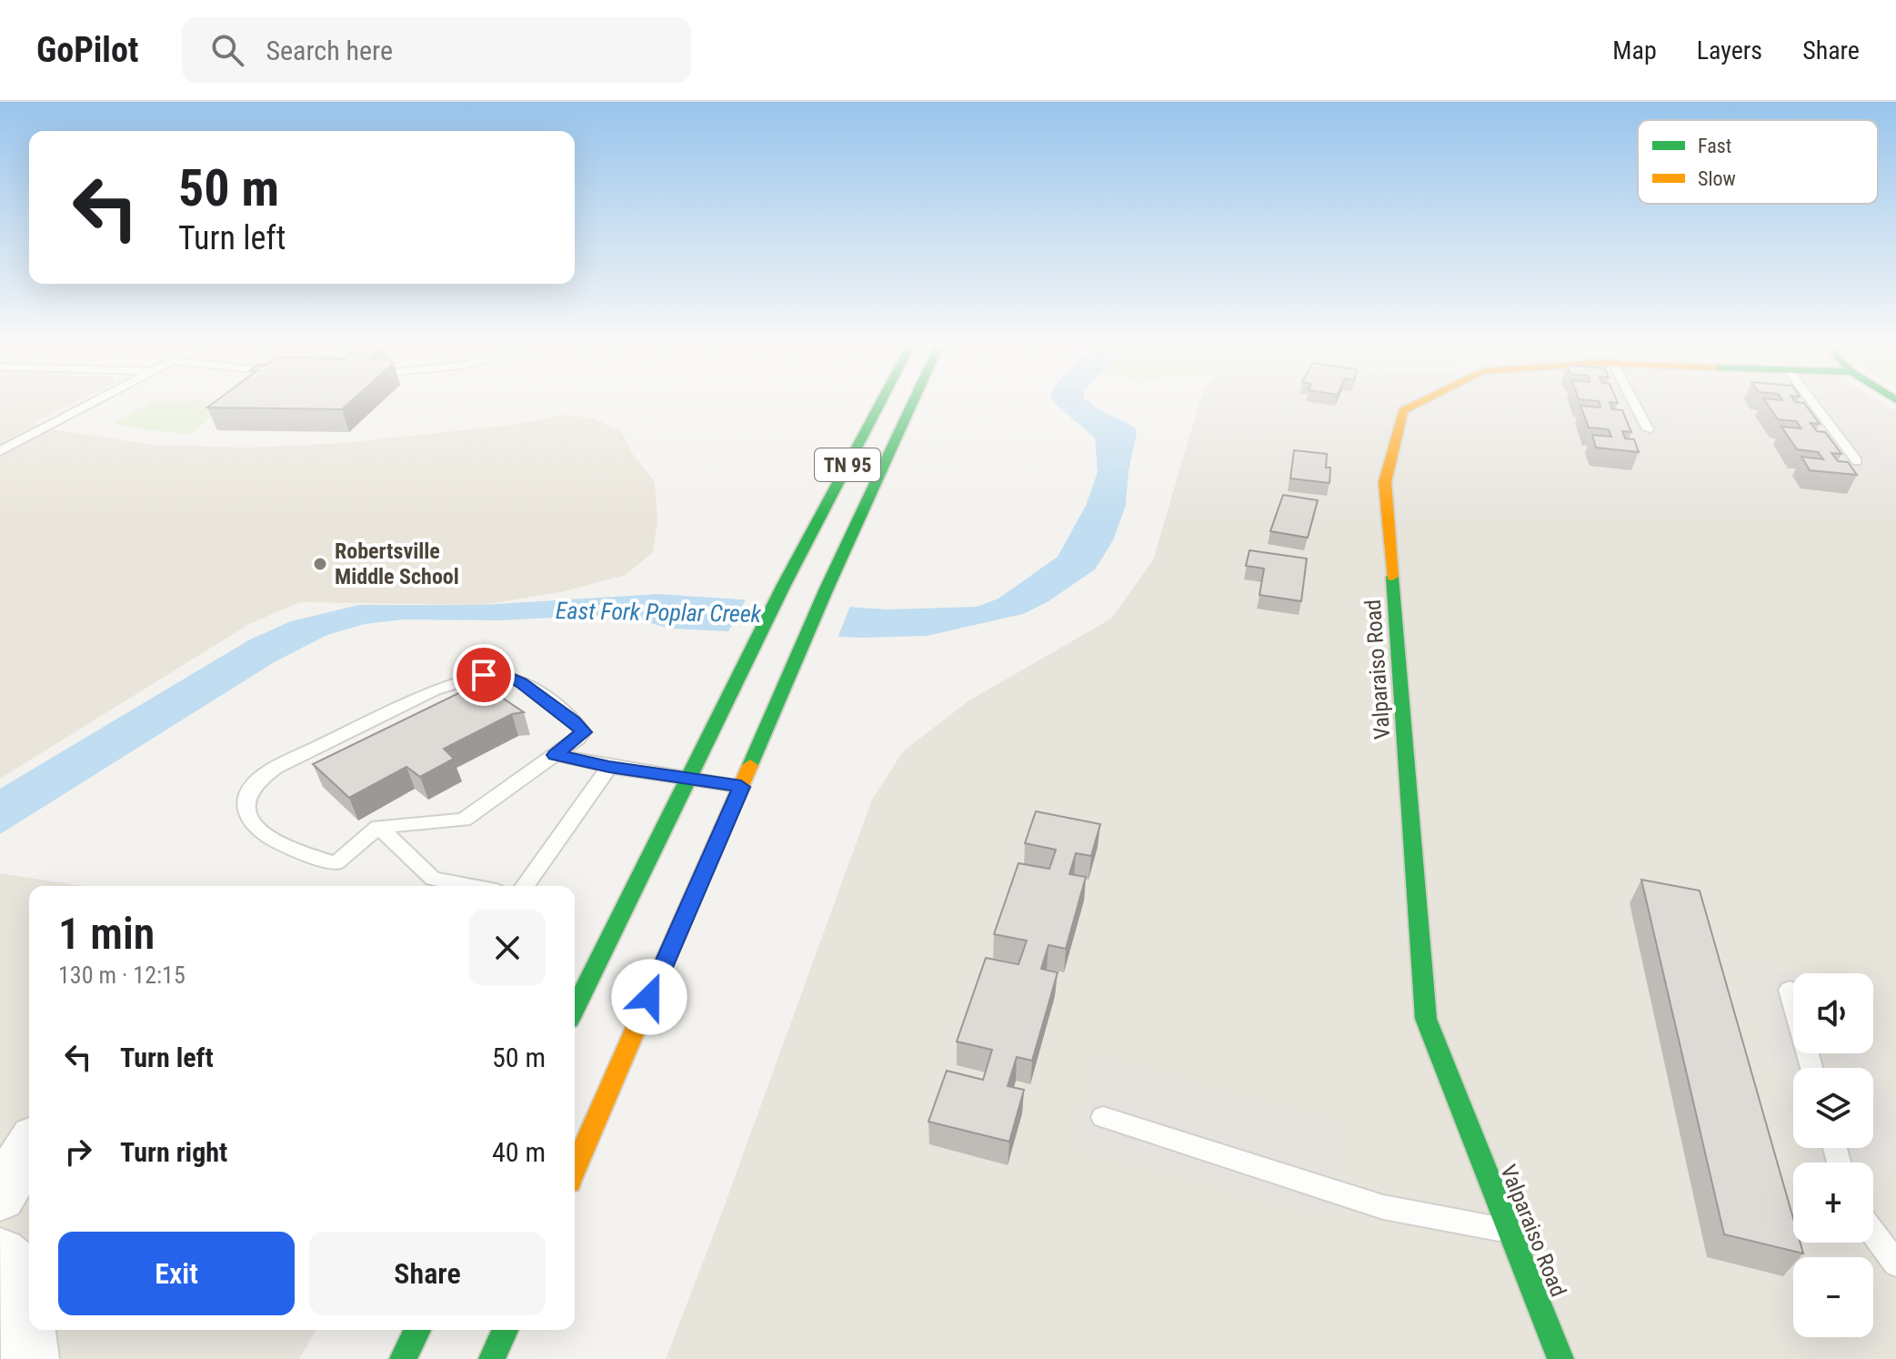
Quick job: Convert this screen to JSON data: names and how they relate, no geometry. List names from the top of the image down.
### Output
{
  "streets": {
    "main road": ["TN 95", "Valparaiso Road"]
  },
  "water": ["East Fork Poplar Creek"],
  "places": ["Robertsville Middle School"],
  "legend": ["Fast", "Slow"],
  "page": {
    "header": "GoPilot",
    "search": "Search here",
    "nav": ["Map", "Layers", "Share"],
    "turn": ["50 m", "Turn left"],
    "heading": ["1 min", "130 m · 12:15"],
    "map_buttons": ["+", "−"],
    "list": [
      {
        "name": "Turn left",
        "value": "50 m"
      },
      {
        "name": "Turn right",
        "value": "40 m"
      }
    ],
    "buttons": ["Exit", "Share"]
  }
}
